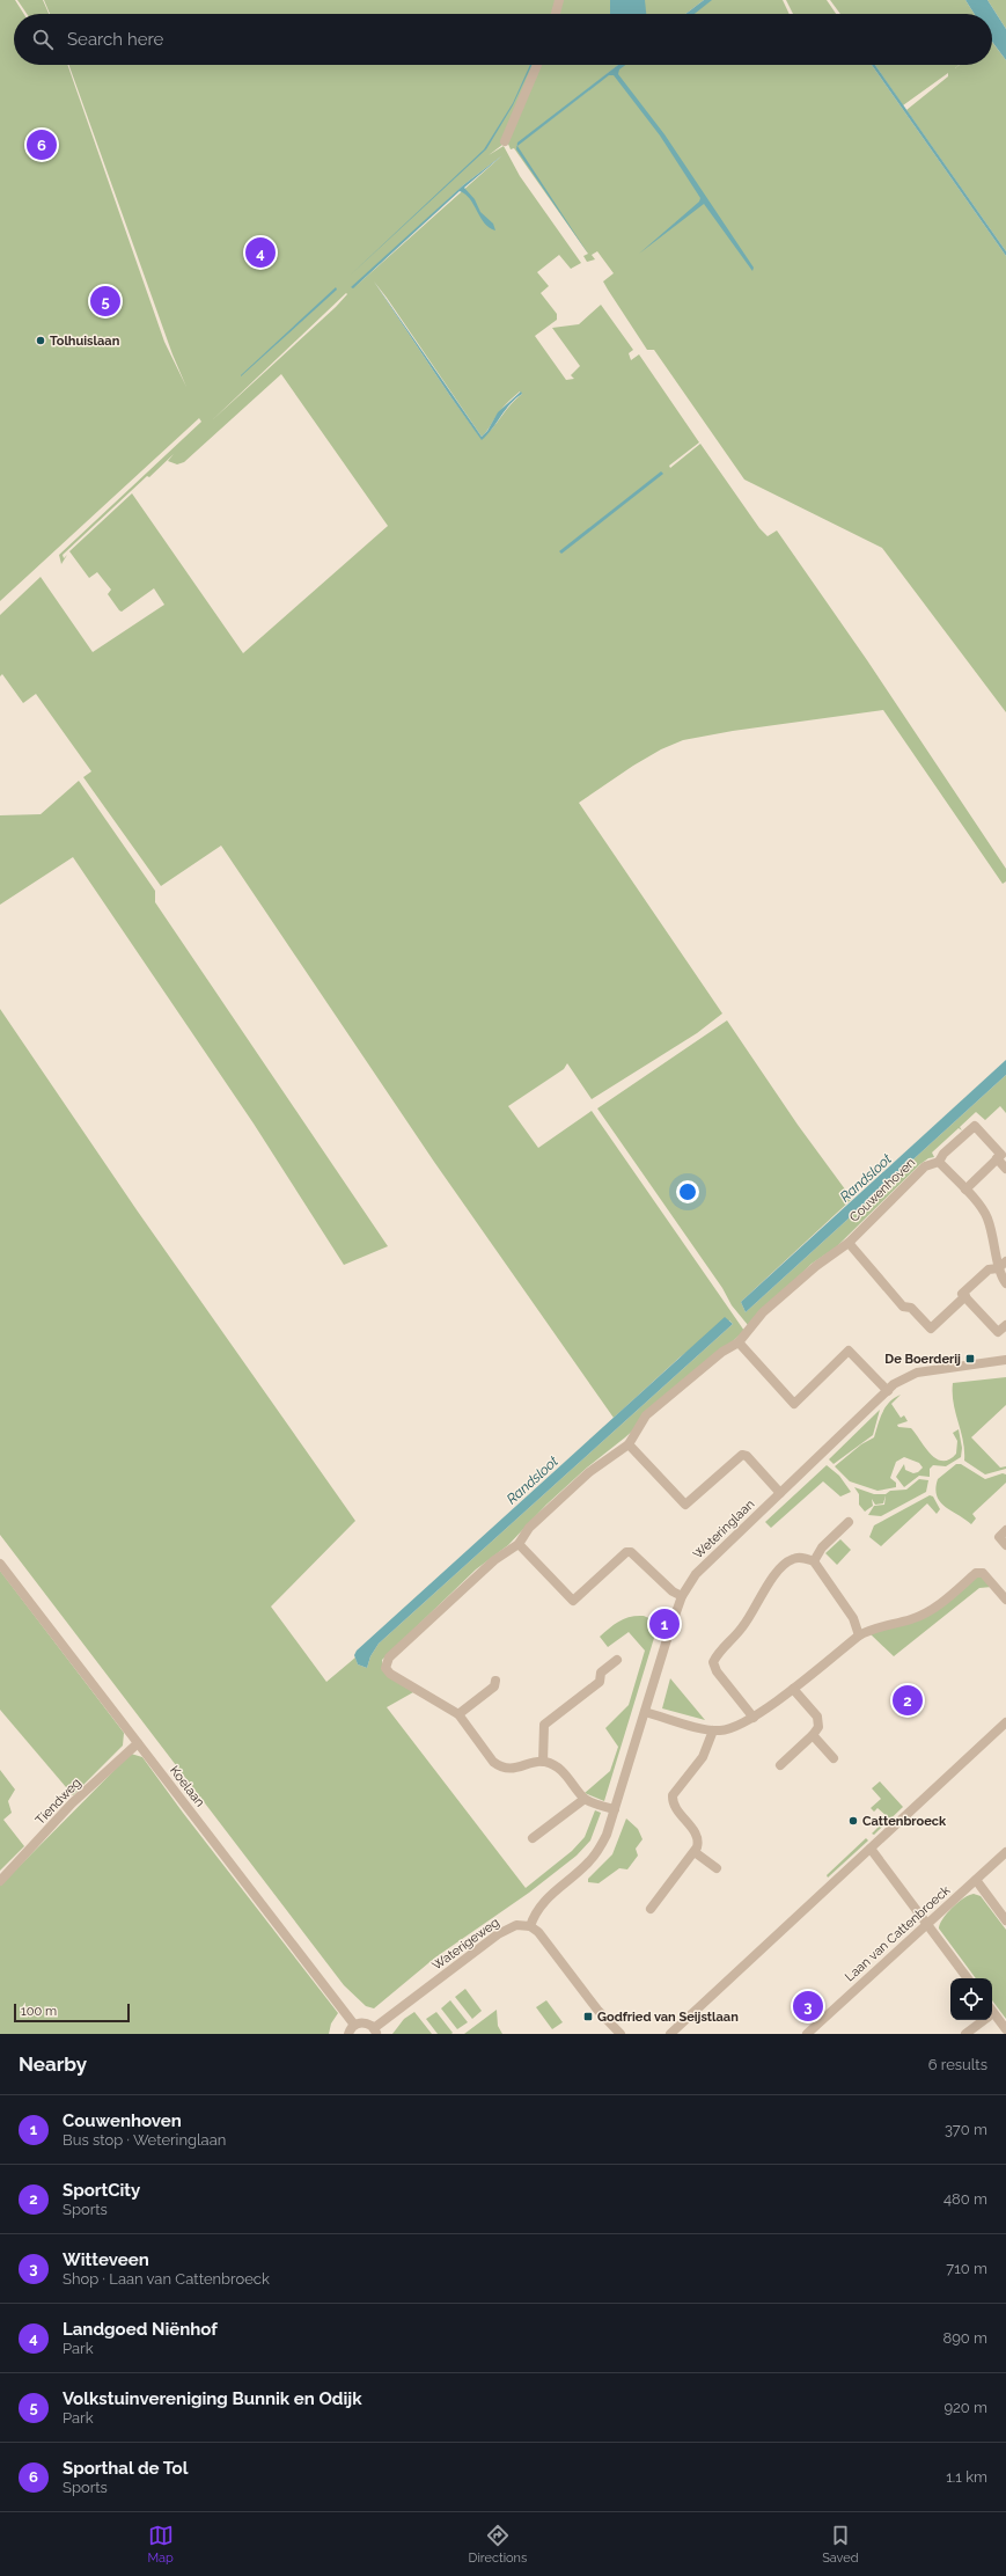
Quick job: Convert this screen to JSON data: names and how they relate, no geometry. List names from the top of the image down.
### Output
{
  "streets": {
    "street": [
      "Couwenhoven",
      "Weteringlaan",
      "Koelaan",
      "Tiendweg",
      "Laan van Cattenbroeck",
      "Waterigeweg"
    ]
  },
  "crossings": [
    ["Weteringlaan", "Waterigeweg"],
    ["Koelaan", "Tiendweg"]
  ],
  "water": ["Randsloot"],
  "places": {
    "other": ["Tolhuislaan", "Cattenbroeck"],
    "transit": ["De Boerderij", "Godfried van Seijstlaan"]
  },
  "scale_bar": "100 m",
  "page": {
    "search": "Search here",
    "pins": [
      "6",
      "4",
      "5",
      "1",
      "2",
      "3"
    ],
    "scale": "100 m",
    "heading": ["Nearby", "6 results"],
    "list": [
      {
        "mark": "1",
        "name": "Couwenhoven",
        "note": "Bus stop · Weteringlaan",
        "value": "370 m"
      },
      {
        "mark": "2",
        "name": "SportCity",
        "note": "Sports",
        "value": "480 m"
      },
      {
        "mark": "3",
        "name": "Witteveen",
        "note": "Shop · Laan van Cattenbroeck",
        "value": "710 m"
      },
      {
        "mark": "4",
        "name": "Landgoed Niënhof",
        "note": "Park",
        "value": "890 m"
      },
      {
        "mark": "5",
        "name": "Volkstuinvereniging Bunnik en Odijk",
        "note": "Park",
        "value": "920 m"
      },
      {
        "mark": "6",
        "name": "Sporthal de Tol",
        "note": "Sports",
        "value": "1.1 km"
      }
    ],
    "nav": ["Map", "Directions", "Saved"]
  }
}
